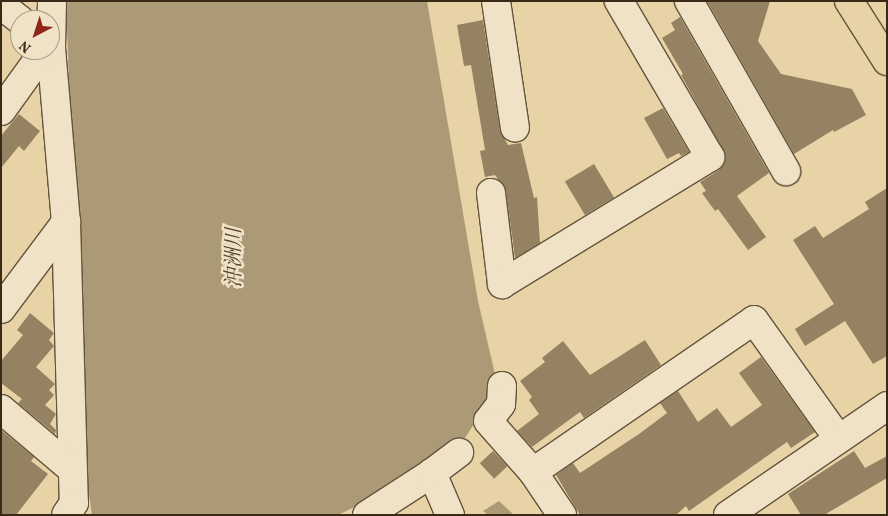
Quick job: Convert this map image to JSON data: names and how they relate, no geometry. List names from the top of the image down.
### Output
{
  "water": ["沖洲川"],
  "north": "bottom left"
}
